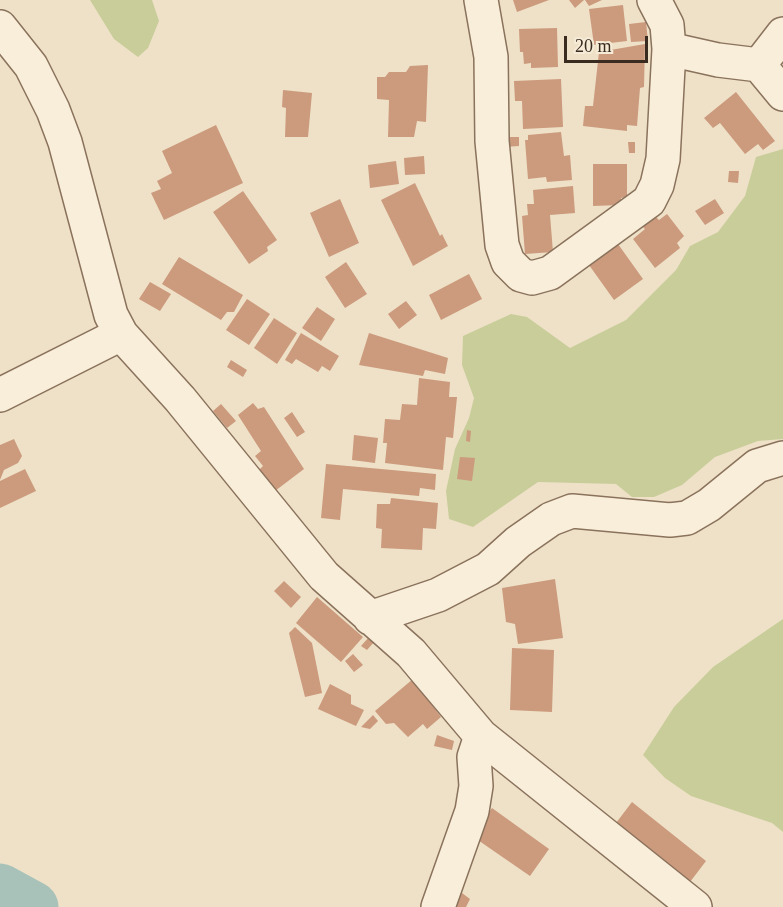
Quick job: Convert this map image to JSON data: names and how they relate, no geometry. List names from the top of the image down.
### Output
{
  "scale_bar": "20 m"
}
